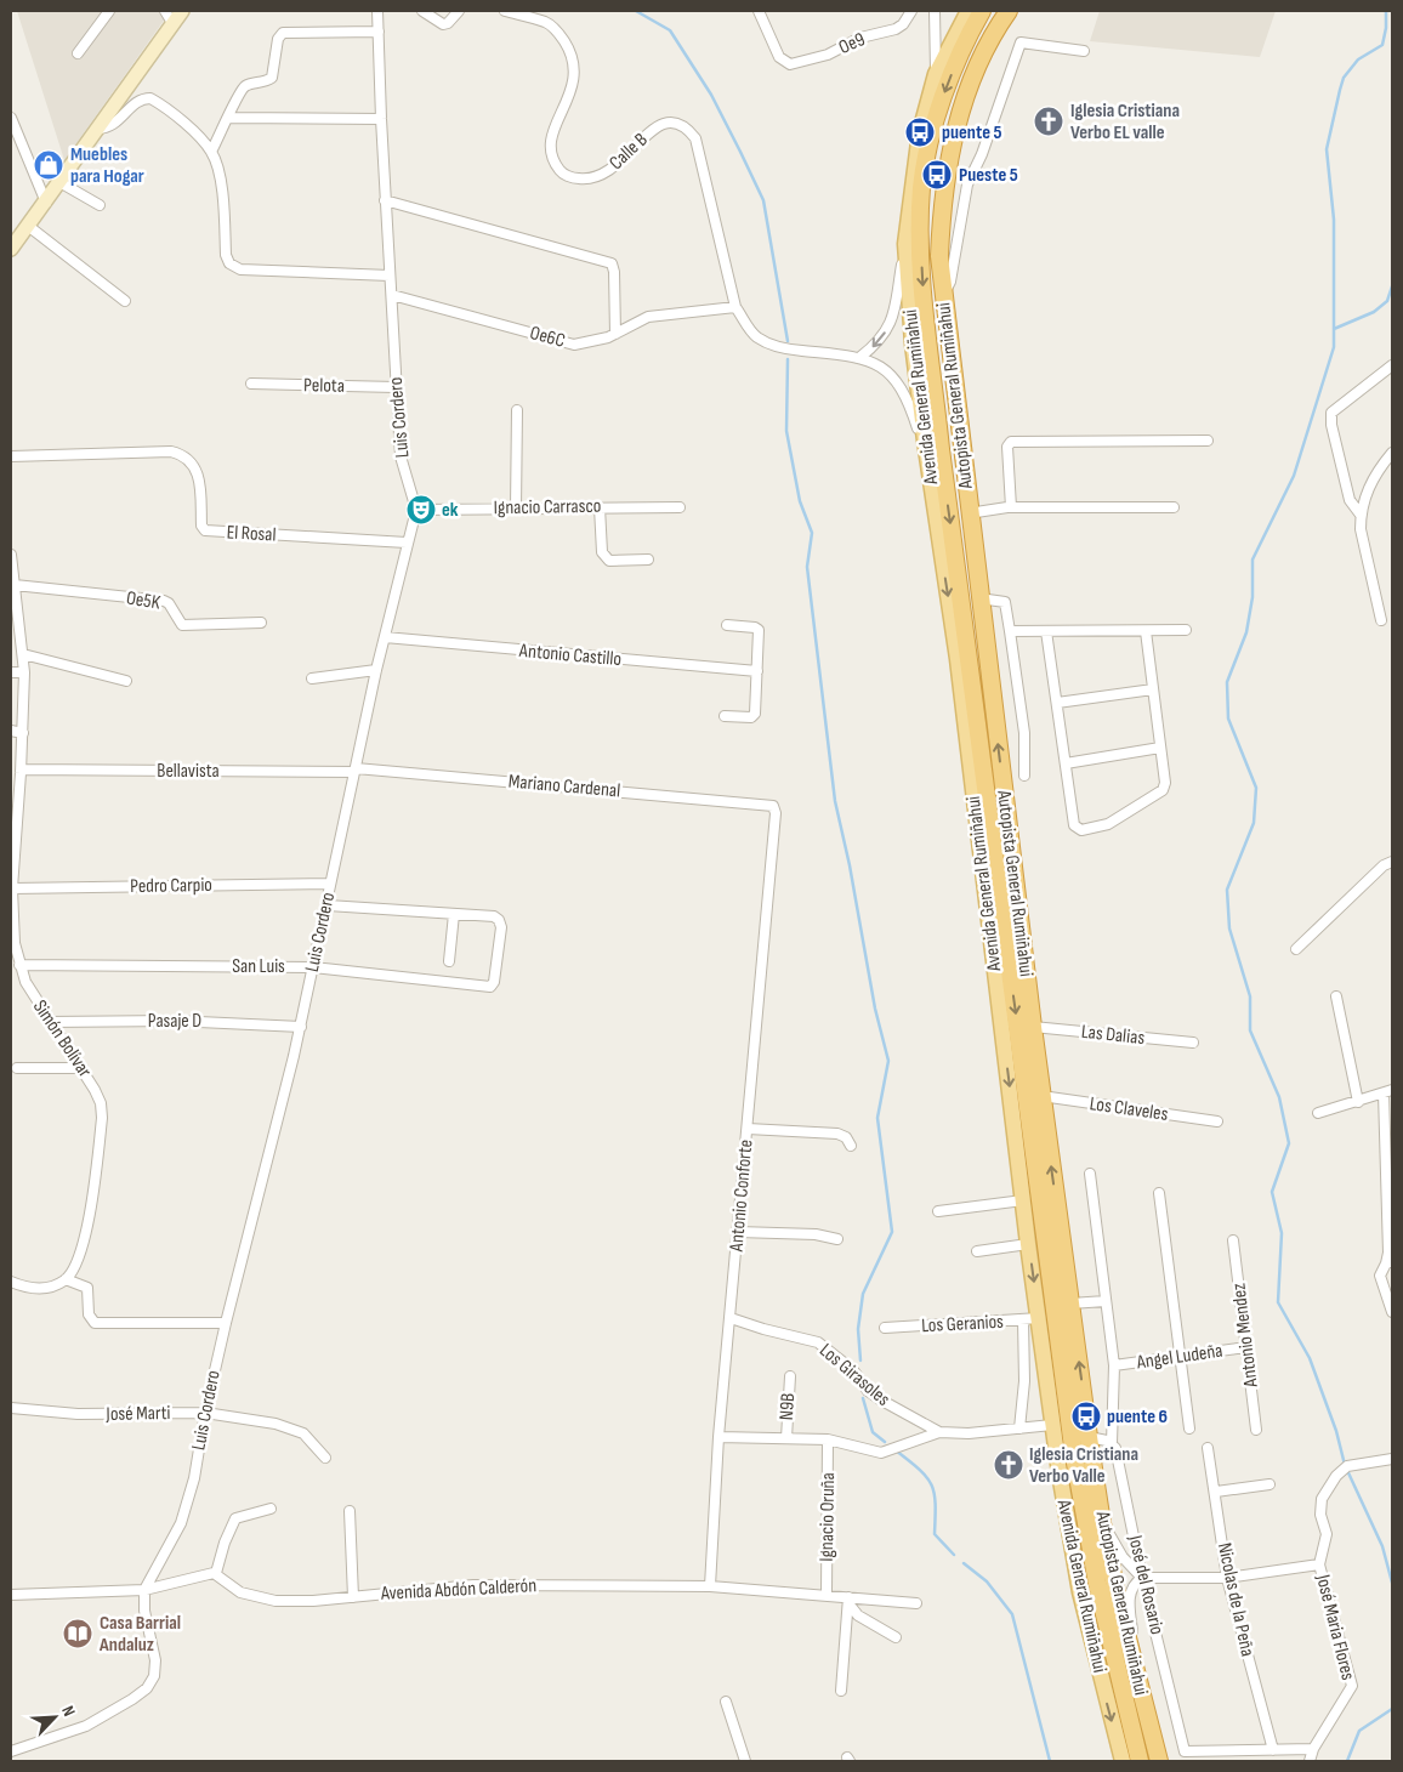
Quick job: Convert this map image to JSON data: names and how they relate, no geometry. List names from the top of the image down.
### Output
{
  "streets": {
    "highway": ["Autopista General Rumiñahui"],
    "main road": ["Avenida General Rumiñahui"],
    "street": [
      "Oe9",
      "Calle B",
      "Oe6C",
      "Pelota",
      "Luis Cordero",
      "Ignacio Carrasco",
      "El Rosal",
      "Oe5K",
      "Antonio Castillo",
      "Bellavista",
      "Mariano Cardenal",
      "Pedro Carpio",
      "San Luis",
      "Pasaje D",
      "Las Dalias",
      "Simón Bolívar",
      "Los Claveles",
      "Antonio Conforte",
      "Los Geranios",
      "Antonio Mendez",
      "Angel Ludeña",
      "Los Girasoles",
      "N9B",
      "José Marti",
      "Ignacio Oruña",
      "José del Rosario",
      "Avenida Abdón Calderón",
      "Nicolas de la Peña",
      "José Maria Flores"
    ]
  },
  "crossings": [
    ["Calle B", "Oe6C"],
    ["Calle B", "Avenida General Rumiñahui"],
    ["Oe6C", "Luis Cordero"],
    ["Pelota", "Luis Cordero"],
    ["Autopista General Rumiñahui", "Las Dalias"],
    ["Autopista General Rumiñahui", "Los Claveles"],
    ["Avenida General Rumiñahui", "Los Geranios"],
    ["Avenida General Rumiñahui", "Los Girasoles"],
    ["Luis Cordero", "Ignacio Carrasco"],
    ["Luis Cordero", "El Rosal"],
    ["Luis Cordero", "Antonio Castillo"],
    ["Luis Cordero", "Bellavista"],
    ["Luis Cordero", "Mariano Cardenal"],
    ["Luis Cordero", "Pedro Carpio"],
    ["Luis Cordero", "San Luis"],
    ["Luis Cordero", "Pasaje D"],
    ["Luis Cordero", "José Marti"],
    ["Oe5K", "Simón Bolívar"],
    ["Bellavista", "Mariano Cardenal"],
    ["Bellavista", "Simón Bolívar"],
    ["Mariano Cardenal", "Antonio Conforte"],
    ["Pedro Carpio", "Simón Bolívar"],
    ["San Luis", "Simón Bolívar"],
    ["Pasaje D", "Simón Bolívar"],
    ["Antonio Conforte", "Los Girasoles"],
    ["Antonio Conforte", "Avenida Abdón Calderón"],
    ["Antonio Mendez", "Angel Ludeña"],
    ["Angel Ludeña", "José del Rosario"],
    ["Los Girasoles", "N9B"],
    ["Los Girasoles", "Ignacio Oruña"],
    ["Ignacio Oruña", "Avenida Abdón Calderón"],
    ["José del Rosario", "Nicolas de la Peña"]
  ],
  "one_way": ["Avenida General Rumiñahui"],
  "places": {
    "church": ["Iglesia Cristiana Verbo EL valle", "Iglesia Cristiana Verbo Valle"],
    "bus stop": ["puente 5", "Pueste 5", "puente 6"],
    "shop": ["Muebles para Hogar"],
    "theatre": ["ek"],
    "library": ["Casa Barrial Andaluz"]
  },
  "north": "top right"
}
